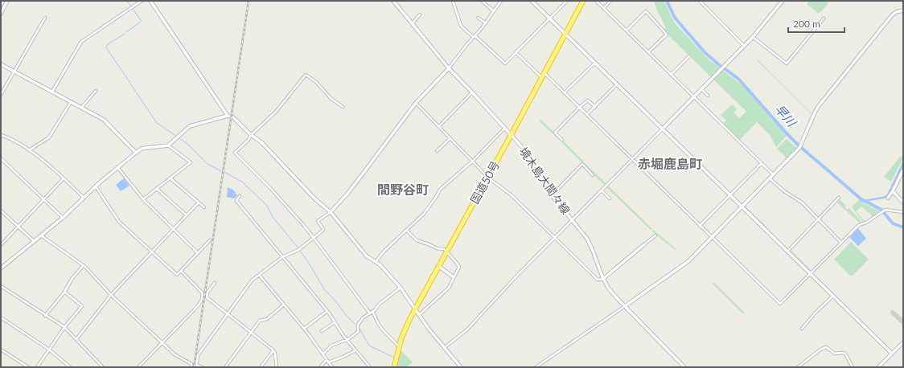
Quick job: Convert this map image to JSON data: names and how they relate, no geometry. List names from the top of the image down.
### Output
{
  "streets": {
    "highway": ["国道50号"],
    "street": ["境木島大間々線"]
  },
  "crossings": [
    ["境木島大間々線", "国道50号"]
  ],
  "districts": ["赤堀鹿島町", "間野谷町"],
  "water": ["早川"],
  "scale_bar": "200 m"
}
